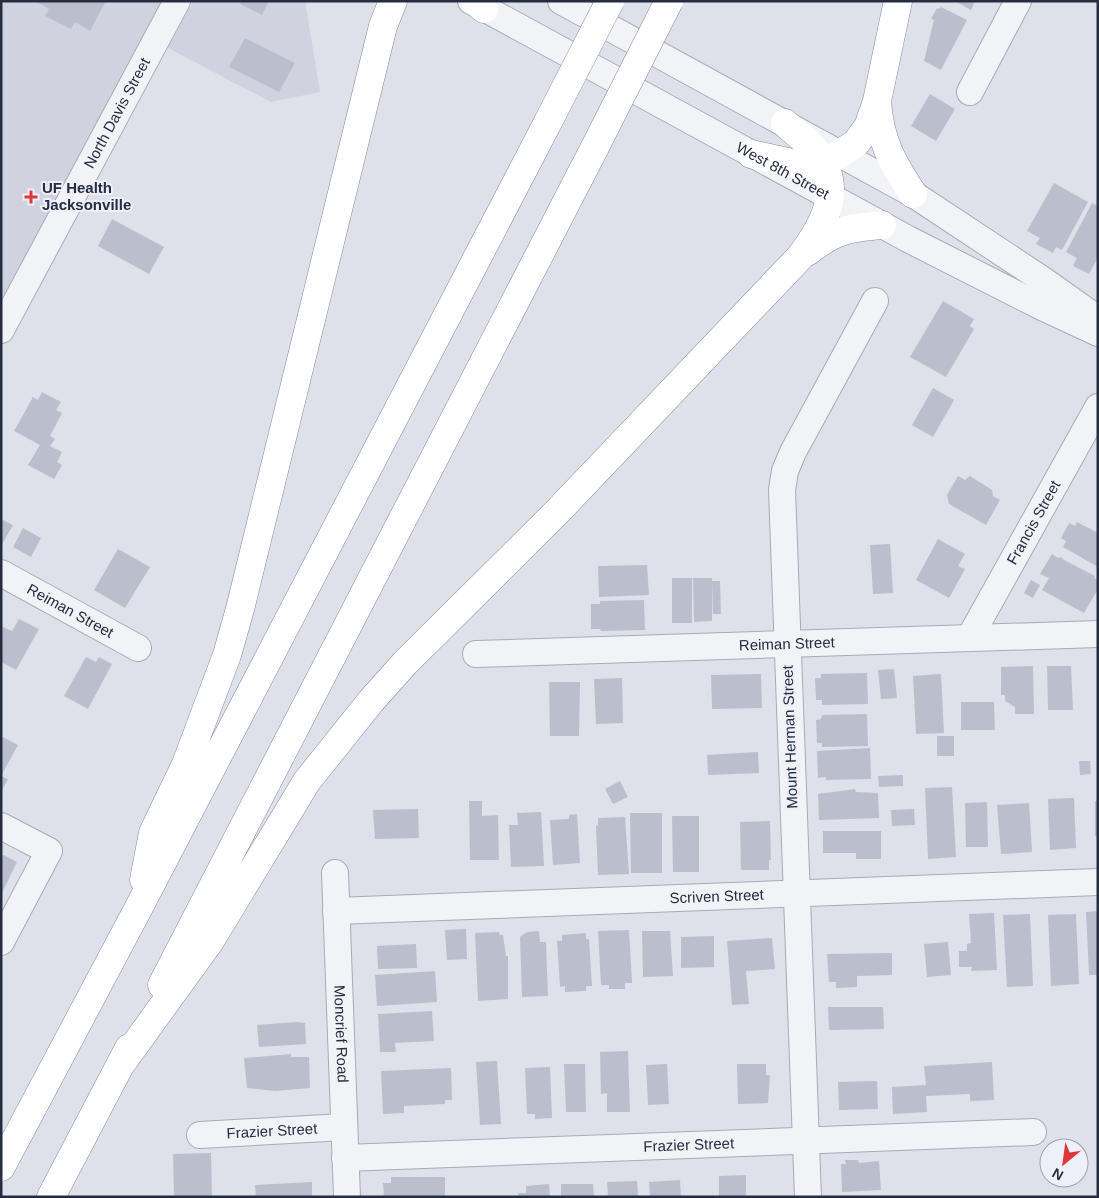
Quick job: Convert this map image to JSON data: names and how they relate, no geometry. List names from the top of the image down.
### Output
{
  "streets": {
    "street": [
      "North Davis Street",
      "West 8th Street",
      "Francis Street",
      "Reiman Street",
      "Mount Herman Street",
      "Scriven Street",
      "Moncrief Road",
      "Frazier Street"
    ]
  },
  "crossings": [
    ["Francis Street", "Reiman Street"],
    ["Reiman Street", "Mount Herman Street"],
    ["Mount Herman Street", "Scriven Street"],
    ["Mount Herman Street", "Frazier Street"],
    ["Scriven Street", "Moncrief Road"],
    ["Moncrief Road", "Frazier Street"]
  ],
  "places": {
    "health": ["UF Health Jacksonville"]
  },
  "north": "bottom left"
}
